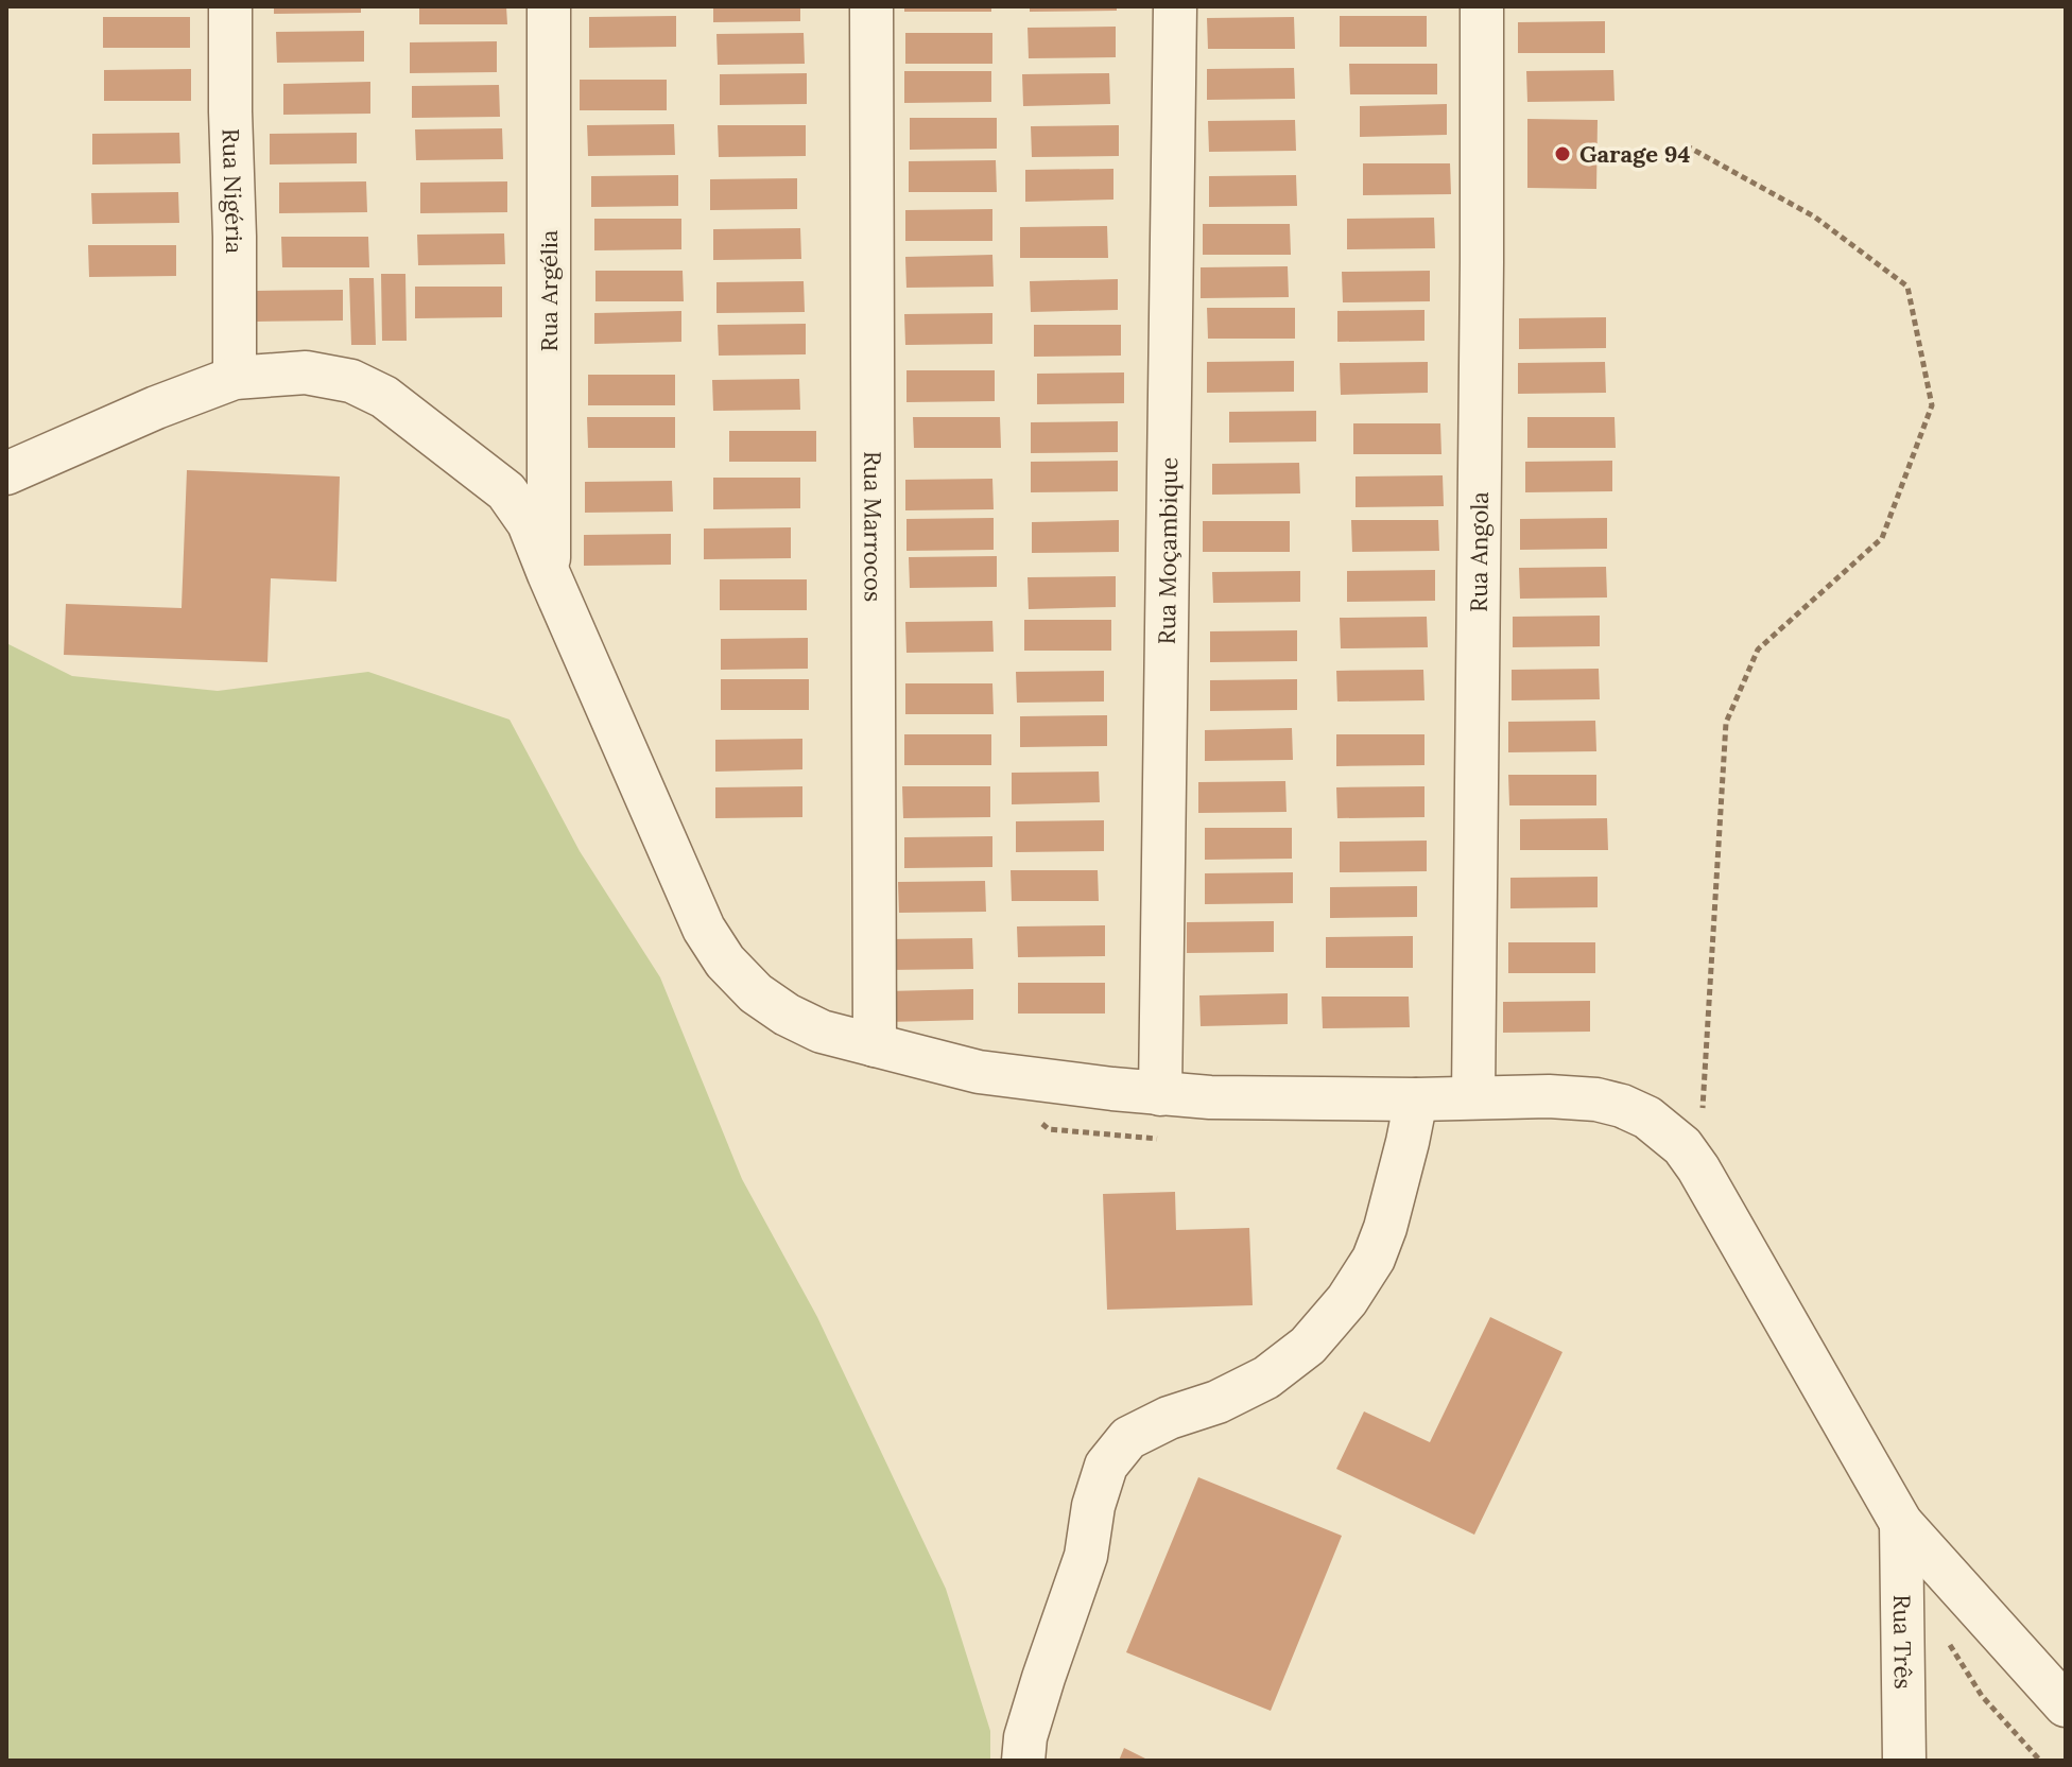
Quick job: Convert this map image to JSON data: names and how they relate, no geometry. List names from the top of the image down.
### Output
{
  "streets": {
    "street": [
      "Rua Nigéria",
      "Rua Argélia",
      "Rua Marrocos",
      "Rua Moçambique",
      "Rua Angola",
      "Rua Três"
    ]
  },
  "places": ["Garage 94"]
}
